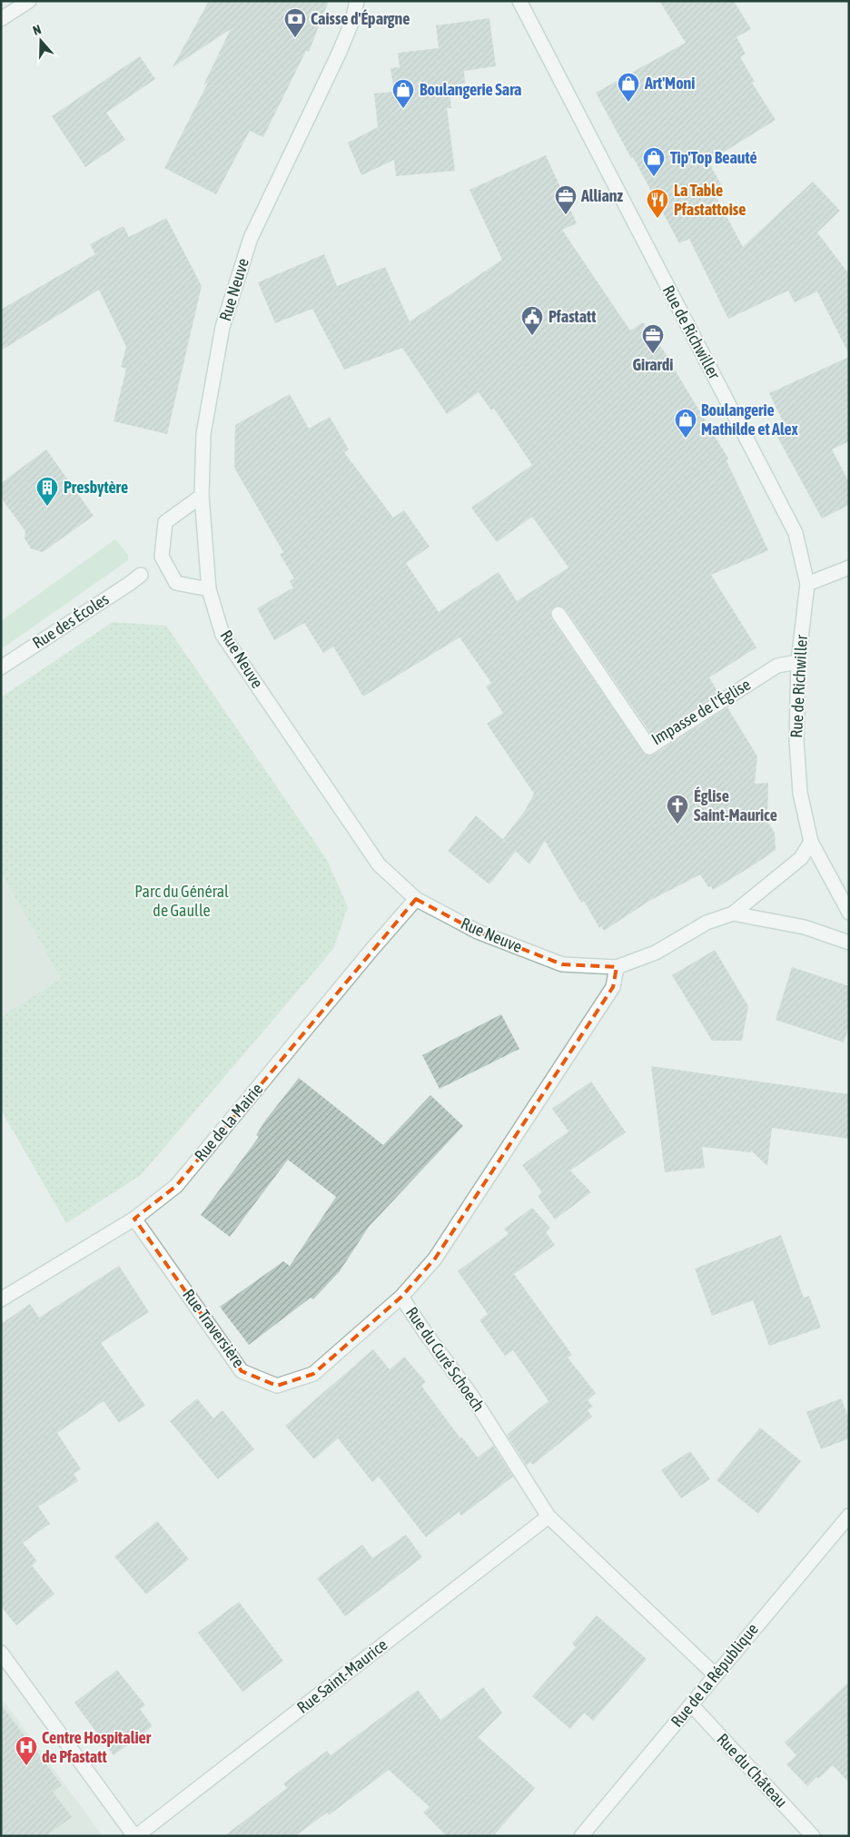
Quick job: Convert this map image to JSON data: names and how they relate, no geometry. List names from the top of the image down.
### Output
{
  "streets": {
    "street": [
      "Rue Neuve",
      "Rue de Richwiller",
      "Rue des Écoles",
      "Impasse de l'Église",
      "Rue de la Mairie",
      "Rue Traversière",
      "Rue du Curé Schoech",
      "Rue de la République",
      "Rue Saint-Maurice",
      "Rue du Château"
    ]
  },
  "crossings": [
    ["Rue Neuve", "Rue de Richwiller"],
    ["Rue Neuve", "Rue de la Mairie"],
    ["Rue Neuve", "Rue du Curé Schoech"],
    ["Rue de Richwiller", "Impasse de l'Église"],
    ["Rue de la Mairie", "Rue Traversière"],
    ["Rue Traversière", "Rue du Curé Schoech"],
    ["Rue du Curé Schoech", "Rue de la République"],
    ["Rue du Curé Schoech", "Rue Saint-Maurice"],
    ["Rue de la République", "Rue du Château"]
  ],
  "parks": ["Parc du Général de Gaulle"],
  "places": {
    "bank": ["Caisse d'Épargne"],
    "shop": [
      "Art'Moni",
      "Boulangerie Sara",
      "Tip'Top Beauté",
      "Boulangerie Mathilde et Alex"
    ],
    "office": ["Allianz", "Girardi"],
    "restaurant": ["La Table Pfastattoise"],
    "public building": ["Pfastatt"],
    "building": ["Presbytère"],
    "church": ["Église Saint-Maurice"],
    "hospital": ["Centre Hospitalier de Pfastatt"]
  },
  "north": "top"
}
